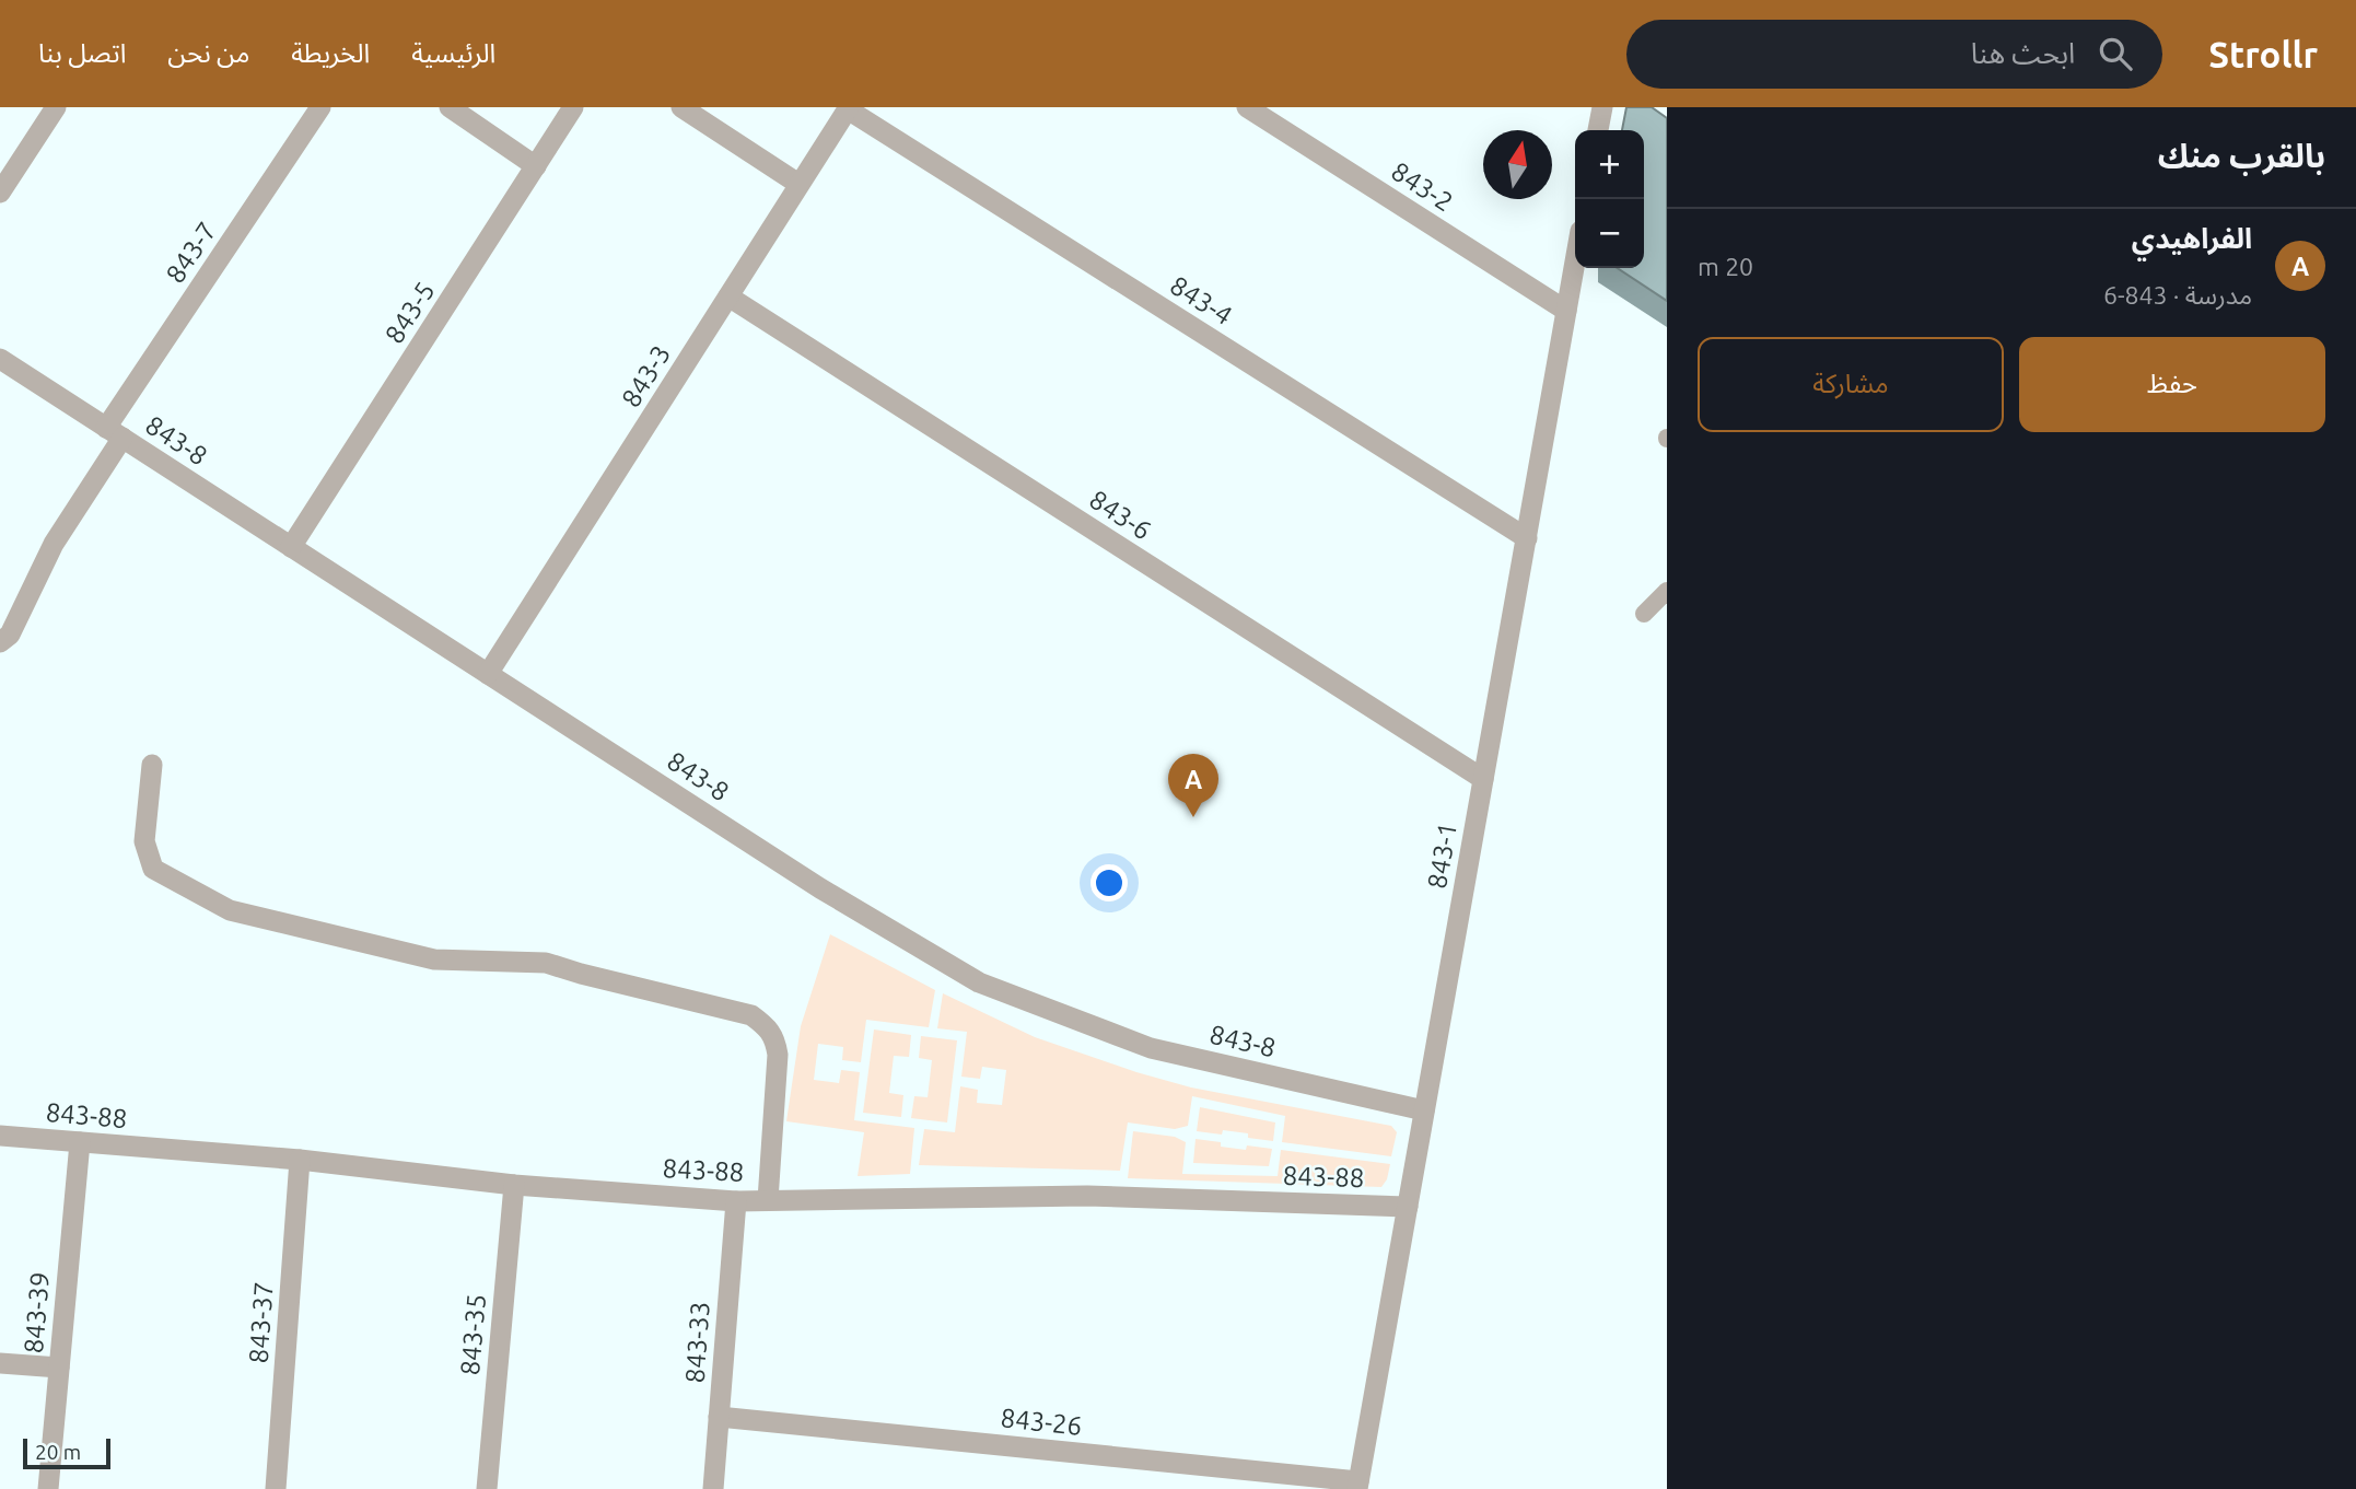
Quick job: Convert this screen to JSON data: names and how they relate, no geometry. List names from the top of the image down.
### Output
{
  "streets": {
    "street": [
      "843-2",
      "843-7",
      "843-4",
      "843-5",
      "843-3",
      "843-8",
      "843-6",
      "843-1",
      "843-88",
      "843-39",
      "843-37",
      "843-35",
      "843-33",
      "843-26"
    ]
  },
  "crossings": [
    ["843-2", "843-1"],
    ["843-7", "843-8"],
    ["843-4", "843-3"],
    ["843-4", "843-1"],
    ["843-5", "843-8"],
    ["843-3", "843-8"],
    ["843-3", "843-6"],
    ["843-8", "843-1"],
    ["843-6", "843-1"],
    ["843-1", "843-88"],
    ["843-1", "843-26"],
    ["843-88", "843-39"],
    ["843-88", "843-37"],
    ["843-88", "843-35"],
    ["843-88", "843-33"],
    ["843-33", "843-26"]
  ],
  "scale_bar": "20 m",
  "north": "top",
  "page": {
    "header": "Strollr",
    "search": "ابحث هنا",
    "nav": [
      "الرئيسية",
      "الخريطة",
      "من نحن",
      "اتصل بنا"
    ],
    "heading": "بالقرب منك",
    "map_buttons": ["+", "−"],
    "list": [
      {
        "mark": "A",
        "name": "الفراهيدي",
        "note": "مدرسة · 843-6",
        "value": "20 m"
      }
    ],
    "buttons": ["حفظ", "مشاركة"],
    "pins": "A",
    "scale": "20 m"
  }
}
